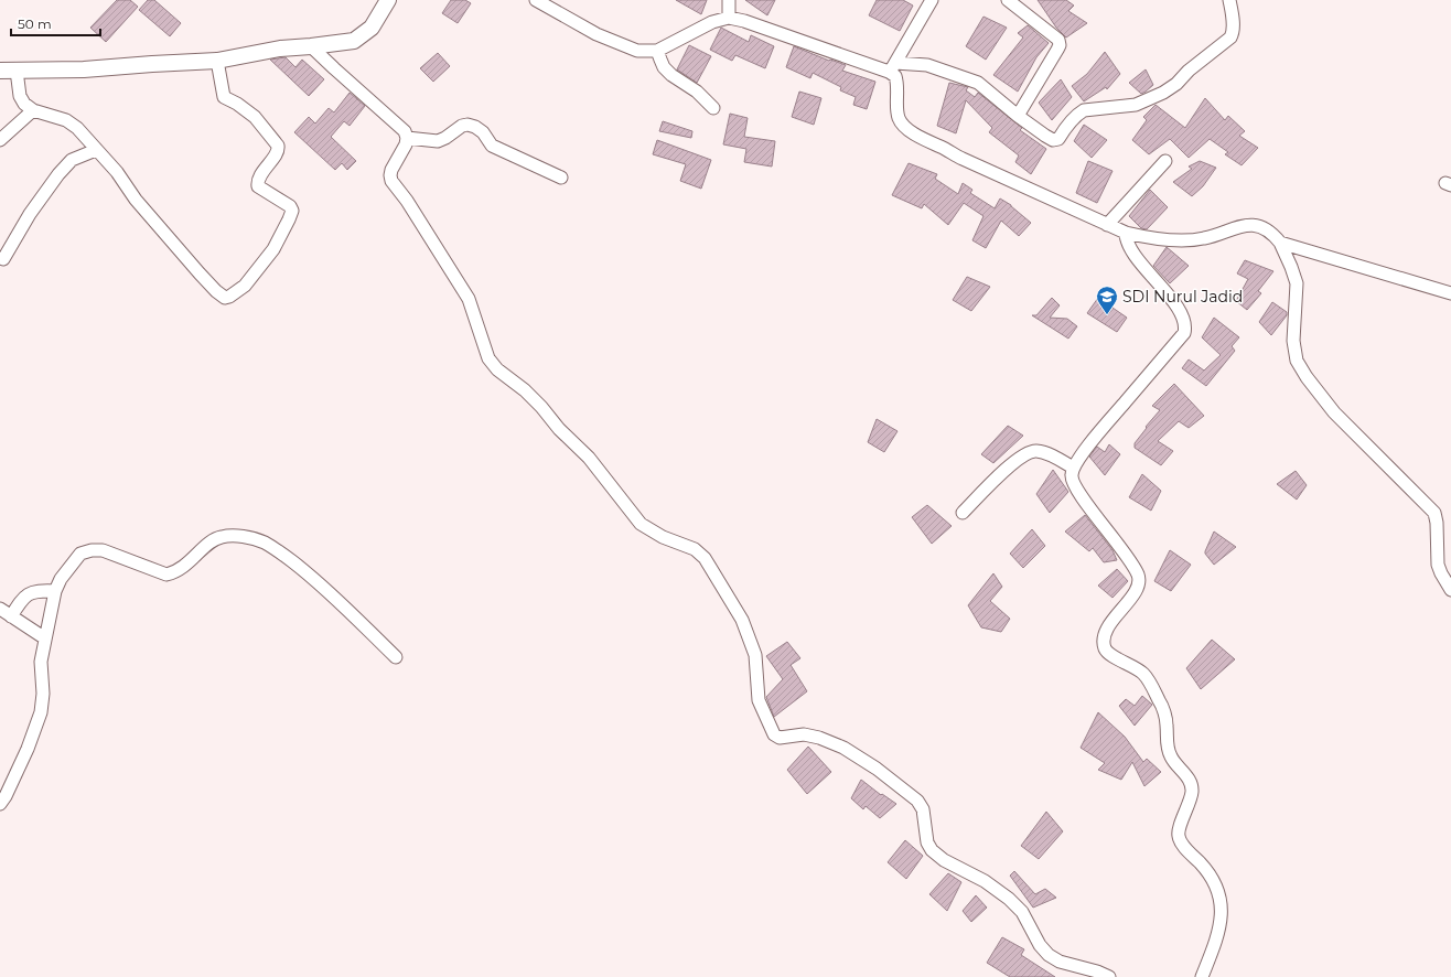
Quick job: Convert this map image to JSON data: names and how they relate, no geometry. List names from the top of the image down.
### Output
{
  "places": {
    "school or university": ["SDI Nurul Jadid"]
  },
  "scale_bar": "50 m"
}
